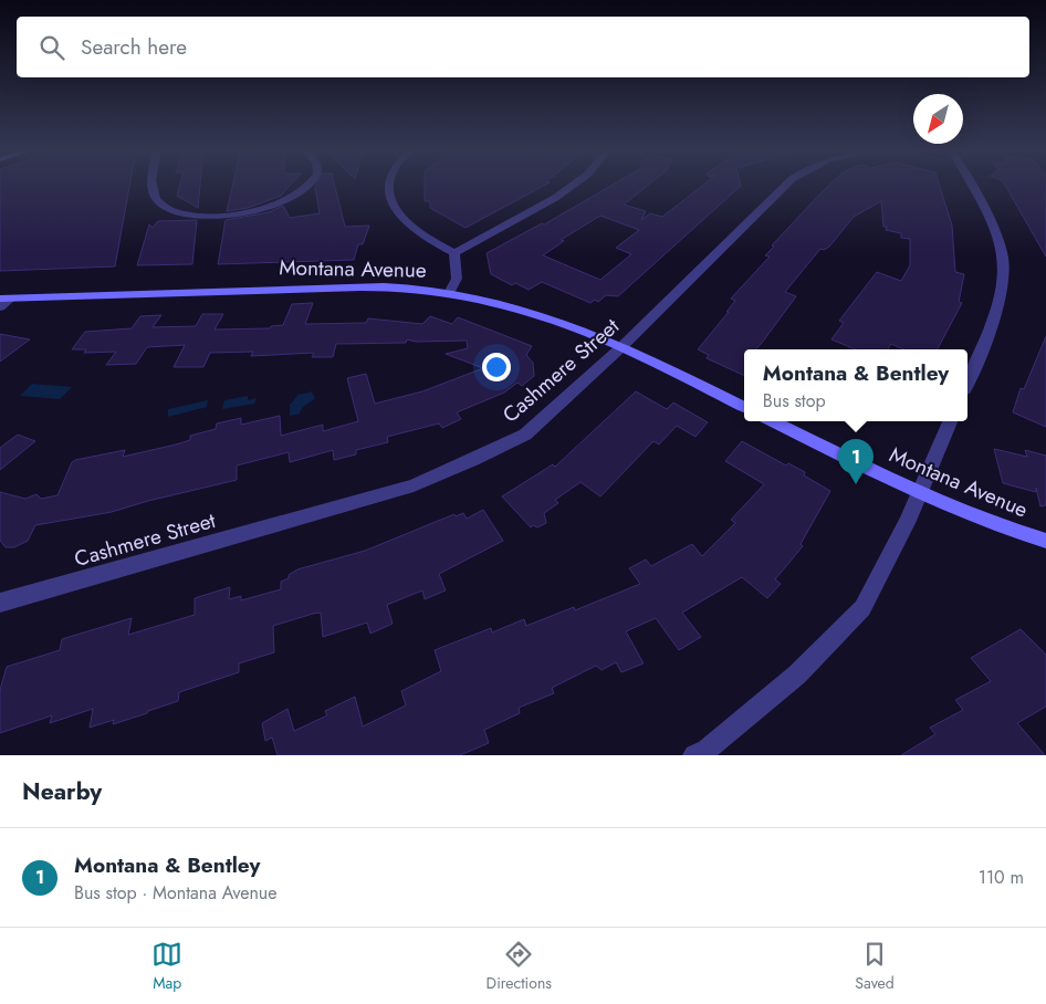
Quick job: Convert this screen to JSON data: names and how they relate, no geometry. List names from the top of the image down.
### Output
{
  "streets": {
    "street": ["Montana Avenue", "Cashmere Street"]
  },
  "crossings": [
    ["Montana Avenue", "Cashmere Street"]
  ],
  "north": "bottom left",
  "page": {
    "search": "Search here",
    "popup": ["Montana & Bentley", "Bus stop"],
    "pins": "1",
    "heading": "Nearby",
    "list": [
      {
        "mark": "1",
        "name": "Montana & Bentley",
        "note": "Bus stop · Montana Avenue",
        "value": "110 m"
      }
    ],
    "nav": ["Map", "Directions", "Saved"]
  }
}
